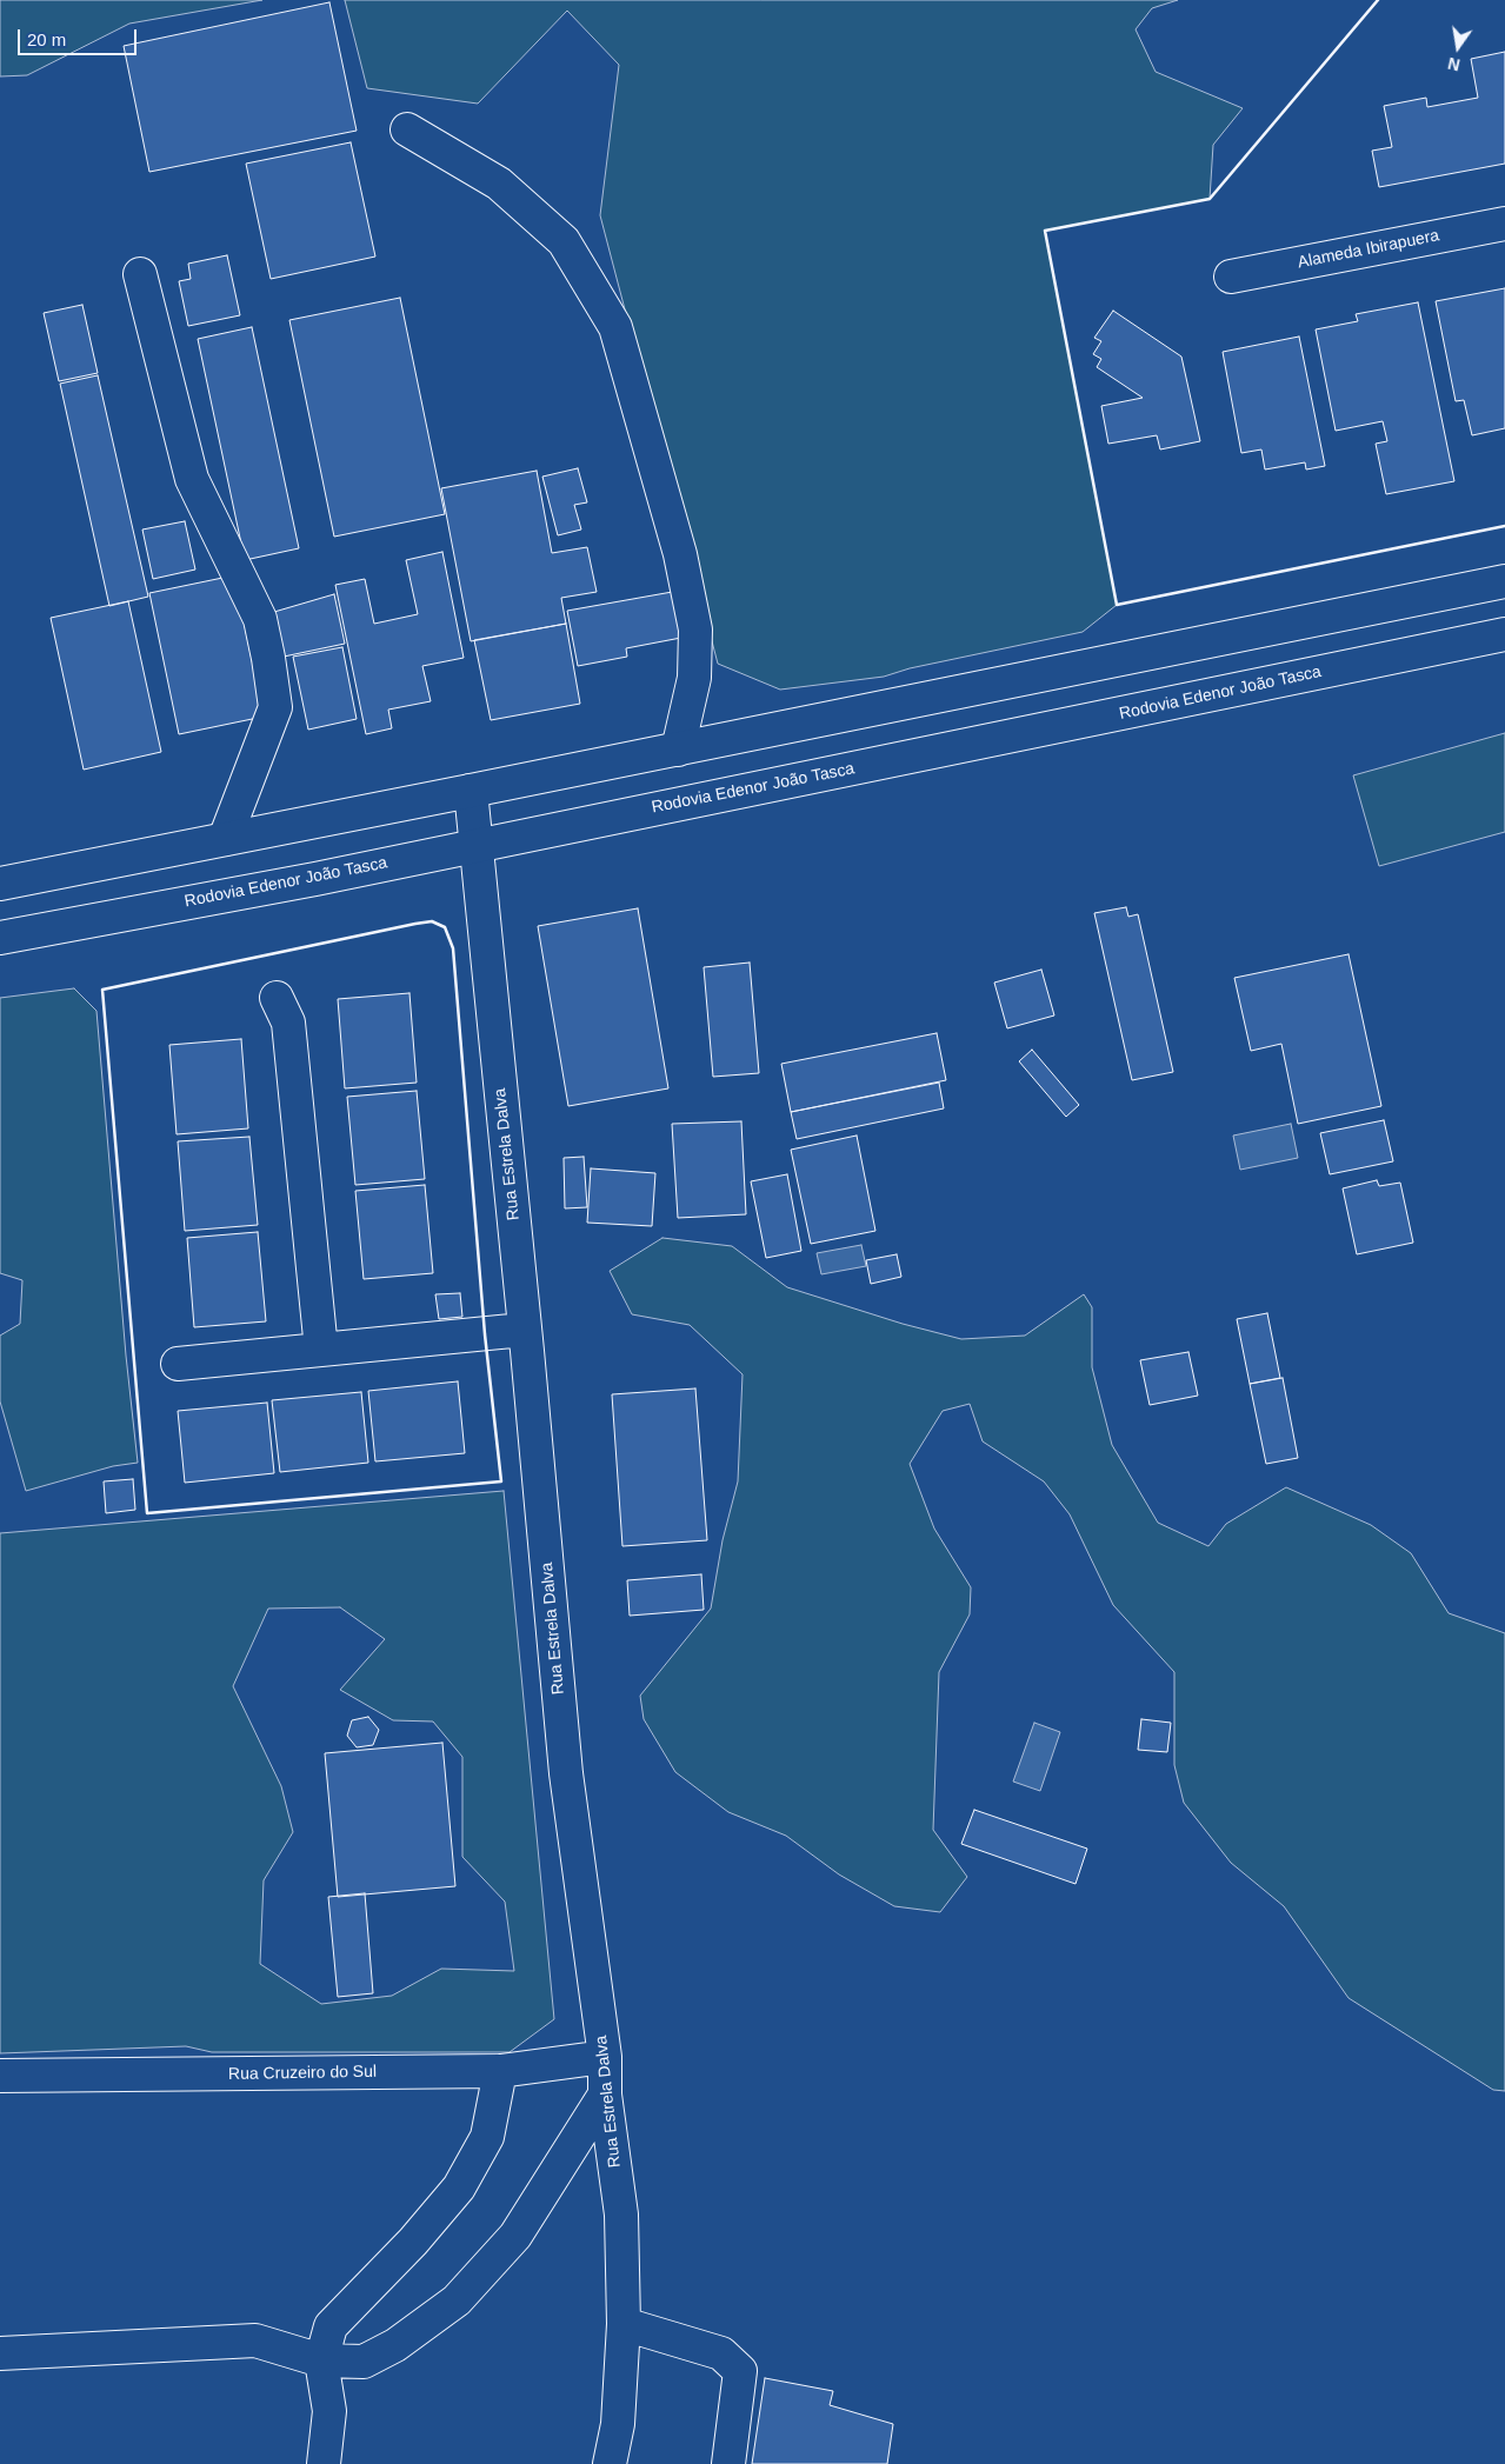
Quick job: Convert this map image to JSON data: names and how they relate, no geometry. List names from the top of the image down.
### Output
{
  "streets": {
    "street": [
      "Alameda Ibirapuera",
      "Rodovia Edenor João Tasca",
      "Rua Estrela Dalva",
      "Rua Cruzeiro do Sul"
    ]
  },
  "crossings": [
    ["Rodovia Edenor João Tasca", "Rua Estrela Dalva"],
    ["Rua Estrela Dalva", "Rua Cruzeiro do Sul"]
  ],
  "scale_bar": "20 m",
  "north": "bottom"
}
